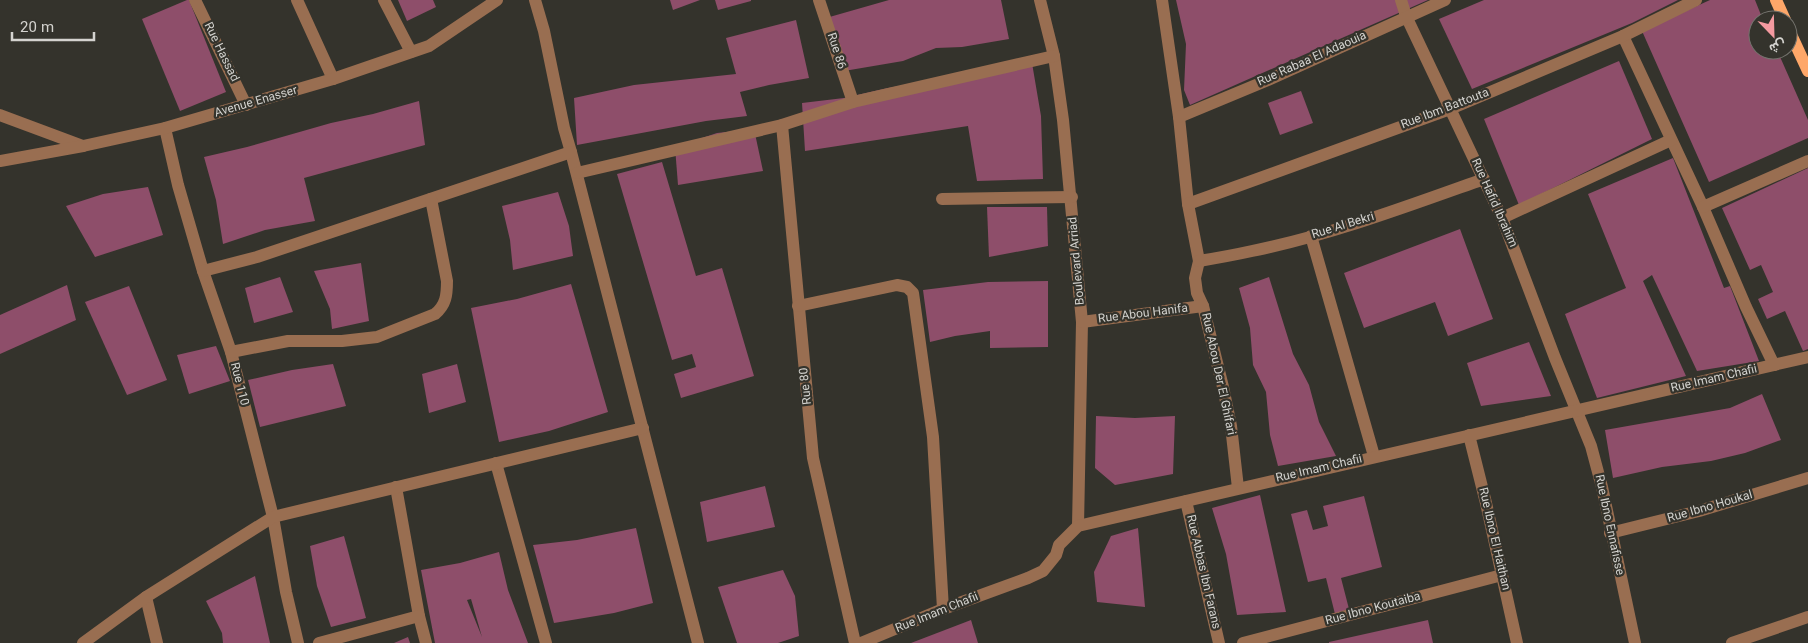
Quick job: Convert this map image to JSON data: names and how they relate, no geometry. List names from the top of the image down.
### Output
{
  "streets": {
    "street": [
      "Rue 86",
      "Rue Hassad",
      "Rue Rabaa El Adaouia",
      "Avenue Enasser",
      "Rue Ibm Battouta",
      "Rue Hafid Ibrahim",
      "Rue Al Bekri",
      "Boulevard Arriad",
      "Rue Abou Hanifa",
      "Rue Abou Der El Ghifari",
      "Rue Imam Chafii",
      "Rue 110",
      "Rue 80",
      "Rue Ibno Houkal",
      "Rue Ibno Ennafisse",
      "Rue Ibno El Haithan",
      "Rue Abbas Ibn Farans",
      "Rue Ibno Koutaiba"
    ]
  },
  "crossings": [
    ["Rue Hassad", "Avenue Enasser"],
    ["Rue Rabaa El Adaouia", "Rue Hafid Ibrahim"],
    ["Rue Rabaa El Adaouia", "Rue Abou Der El Ghifari"],
    ["Avenue Enasser", "Rue 110"],
    ["Rue Ibm Battouta", "Rue Hafid Ibrahim"],
    ["Rue Ibm Battouta", "Rue Abou Der El Ghifari"],
    ["Rue Hafid Ibrahim", "Rue Al Bekri"],
    ["Rue Hafid Ibrahim", "Rue Imam Chafii"],
    ["Rue Hafid Ibrahim", "Rue Ibno Ennafisse"],
    ["Rue Al Bekri", "Rue Abou Der El Ghifari"],
    ["Boulevard Arriad", "Rue Abou Hanifa"],
    ["Boulevard Arriad", "Rue Imam Chafii"],
    ["Rue Abou Hanifa", "Rue Abou Der El Ghifari"],
    ["Rue Abou Der El Ghifari", "Rue Imam Chafii"],
    ["Rue Imam Chafii", "Rue Ibno Ennafisse"],
    ["Rue Imam Chafii", "Rue Ibno El Haithan"],
    ["Rue Imam Chafii", "Rue Abbas Ibn Farans"],
    ["Rue Ibno Houkal", "Rue Ibno Ennafisse"],
    ["Rue Ibno El Haithan", "Rue Ibno Koutaiba"]
  ],
  "scale_bar": "20 m",
  "north": "bottom right"
}
